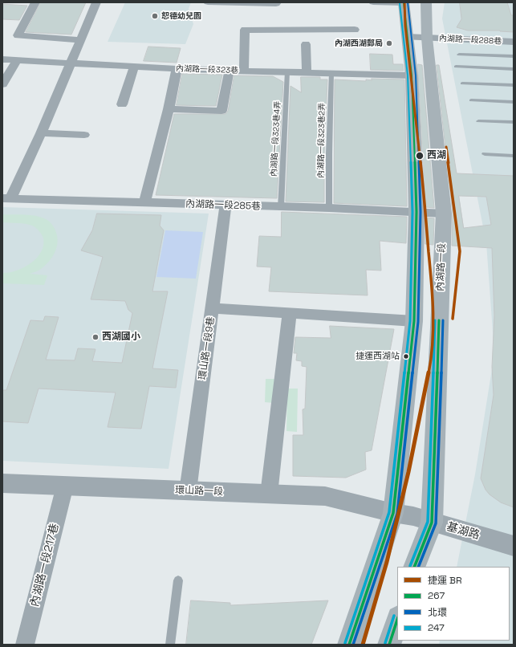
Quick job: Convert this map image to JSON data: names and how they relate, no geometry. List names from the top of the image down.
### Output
{
  "streets": {
    "main road": ["內湖路一段"],
    "street": [
      "內湖路一段288巷",
      "內湖路一段323巷",
      "內湖路一段285巷",
      "環山路一段9巷",
      "環山路一段",
      "基湖路",
      "內湖路一段217巷"
    ],
    "lane": ["內湖路一段323巷4弄", "內湖路一段323巷2弄"]
  },
  "crossings": [
    ["內湖路一段288巷", "內湖路一段"],
    ["內湖路一段323巷", "內湖路一段323巷4弄"],
    ["內湖路一段323巷", "內湖路一段323巷2弄"],
    ["內湖路一段323巷4弄", "內湖路一段285巷"],
    ["內湖路一段323巷2弄", "內湖路一段285巷"],
    ["內湖路一段285巷", "內湖路一段"],
    ["內湖路一段285巷", "環山路一段9巷"],
    ["內湖路一段", "基湖路"],
    ["環山路一段9巷", "環山路一段"],
    ["環山路一段", "基湖路"],
    ["環山路一段", "內湖路一段217巷"]
  ],
  "places": [
    "恕德幼兒園",
    "內湖西湖郵局",
    "西湖",
    "西湖國小",
    "捷運西湖站"
  ],
  "lines": [
    "metro line BR",
    "transit line 267",
    "transit line 北環",
    "transit line 247"
  ],
  "legend": [
    "捷運 BR",
    "267",
    "北環",
    "247"
  ]
}
